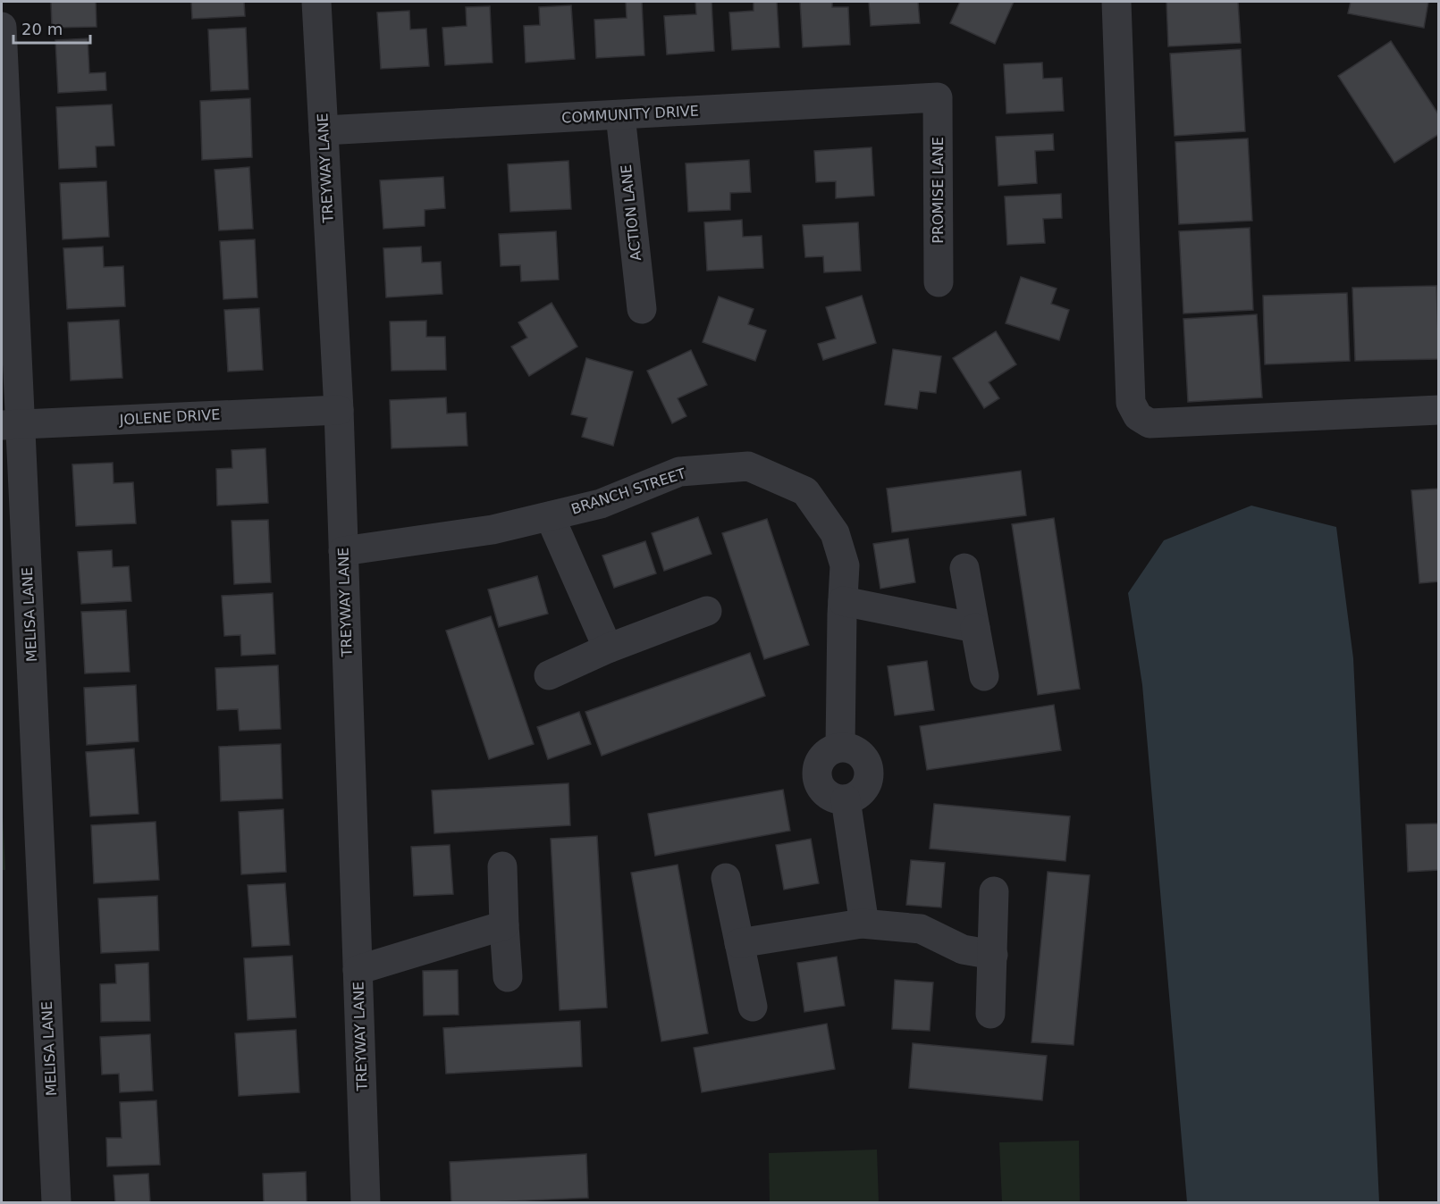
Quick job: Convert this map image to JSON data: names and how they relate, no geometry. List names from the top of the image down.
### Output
{
  "streets": {
    "street": [
      "COMMUNITY DRIVE",
      "TREYWAY LANE",
      "PROMISE LANE",
      "ACTION LANE",
      "JOLENE DRIVE",
      "BRANCH STREET",
      "MELISA LANE"
    ]
  },
  "crossings": [
    ["COMMUNITY DRIVE", "TREYWAY LANE"],
    ["COMMUNITY DRIVE", "PROMISE LANE"],
    ["COMMUNITY DRIVE", "ACTION LANE"],
    ["TREYWAY LANE", "JOLENE DRIVE"],
    ["TREYWAY LANE", "BRANCH STREET"],
    ["JOLENE DRIVE", "MELISA LANE"]
  ],
  "scale_bar": "20 m"
}
